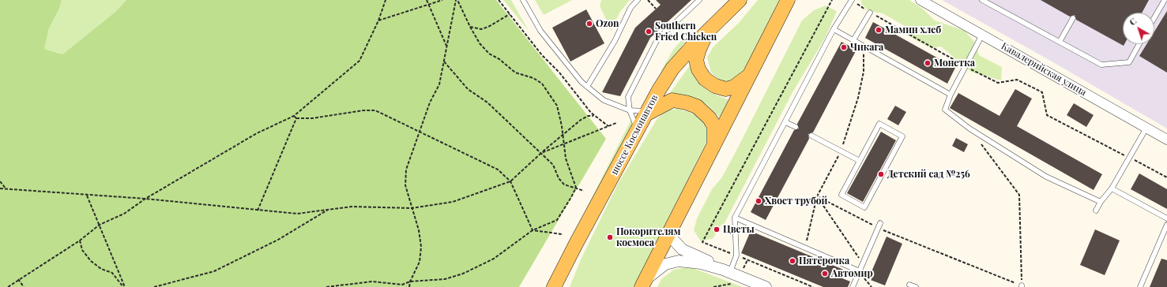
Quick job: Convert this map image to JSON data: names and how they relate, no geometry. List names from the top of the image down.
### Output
{
  "streets": {
    "main road": ["шоссе Космонавтов"],
    "street": ["Кавалерийская улица"]
  },
  "places": [
    "Ozon",
    "Мамин хлеб",
    "Southern Fried Chicken",
    "Чикага",
    "Монетка",
    "Детский сад №256",
    "Хвост трубой",
    "Цветы",
    "Покорителям космоса",
    "Пятёрочка",
    "Автомир"
  ],
  "north": "top left"
}
